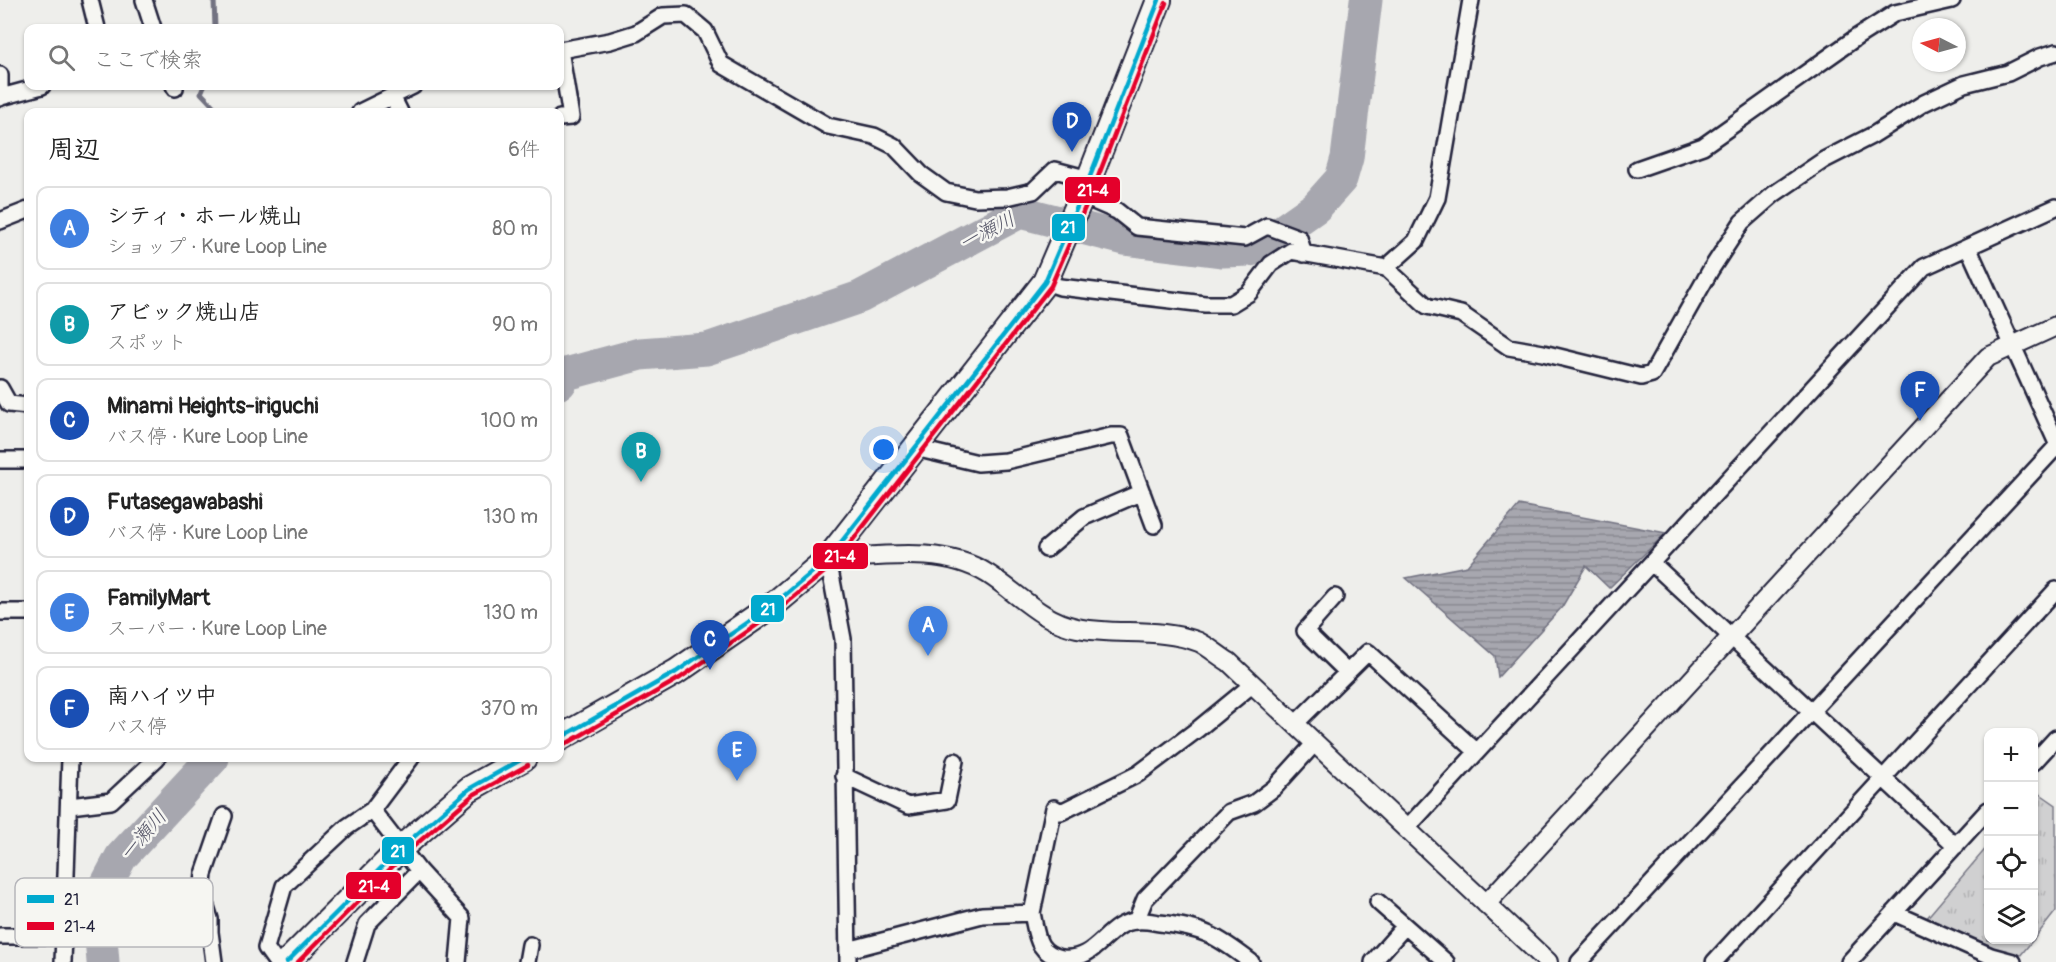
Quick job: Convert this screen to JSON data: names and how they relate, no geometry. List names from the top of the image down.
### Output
{
  "water": ["一瀬川"],
  "lines": ["transit line 21", "transit line 21-4"],
  "legend": ["21", "21-4"],
  "north": "left",
  "page": {
    "search": "ここで検索",
    "pins": [
      "D",
      "F",
      "B",
      "A",
      "C",
      "E"
    ],
    "heading": ["周辺", "6件"],
    "list": [
      {
        "mark": "A",
        "name": "シティ・ホール焼山",
        "note": "ショップ · Kure Loop Line",
        "value": "80 m"
      },
      {
        "mark": "B",
        "name": "アビック焼山店",
        "note": "スポット",
        "value": "90 m"
      },
      {
        "mark": "C",
        "name": "Minami Heights-iriguchi",
        "note": "バス停 · Kure Loop Line",
        "value": "100 m"
      },
      {
        "mark": "D",
        "name": "Futasegawabashi",
        "note": "バス停 · Kure Loop Line",
        "value": "130 m"
      },
      {
        "mark": "E",
        "name": "FamilyMart",
        "note": "スーパー · Kure Loop Line",
        "value": "130 m"
      },
      {
        "mark": "F",
        "name": "南ハイツ中",
        "note": "バス停",
        "value": "370 m"
      }
    ],
    "map_buttons": ["+", "−"]
  }
}
